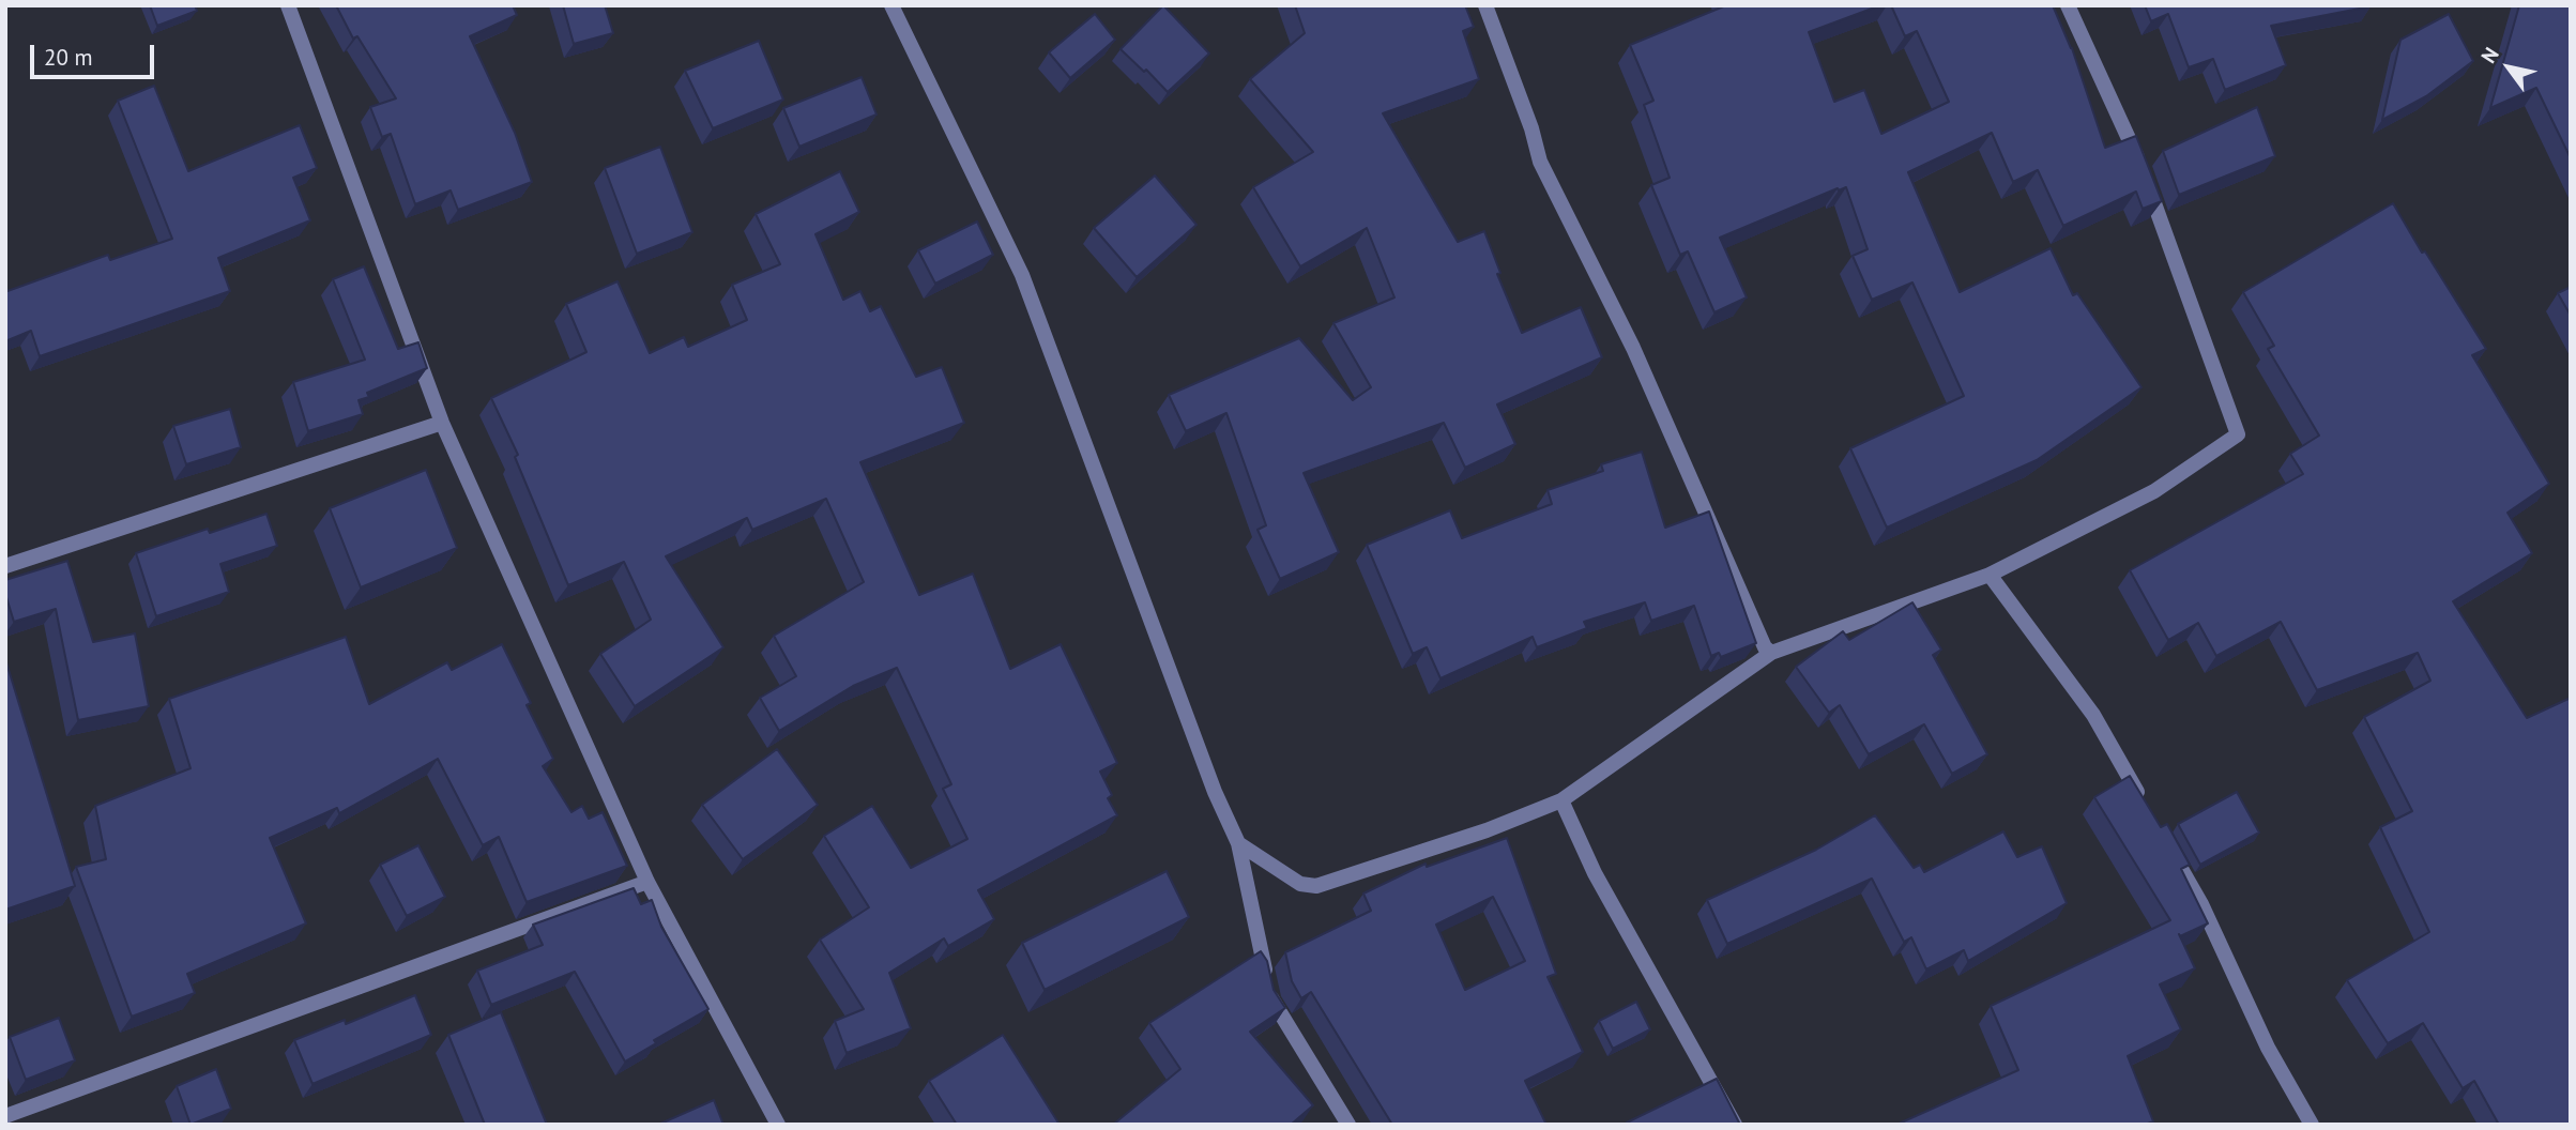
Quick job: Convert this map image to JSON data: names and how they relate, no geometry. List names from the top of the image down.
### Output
{
  "scale_bar": "20 m",
  "north": "top left"
}
